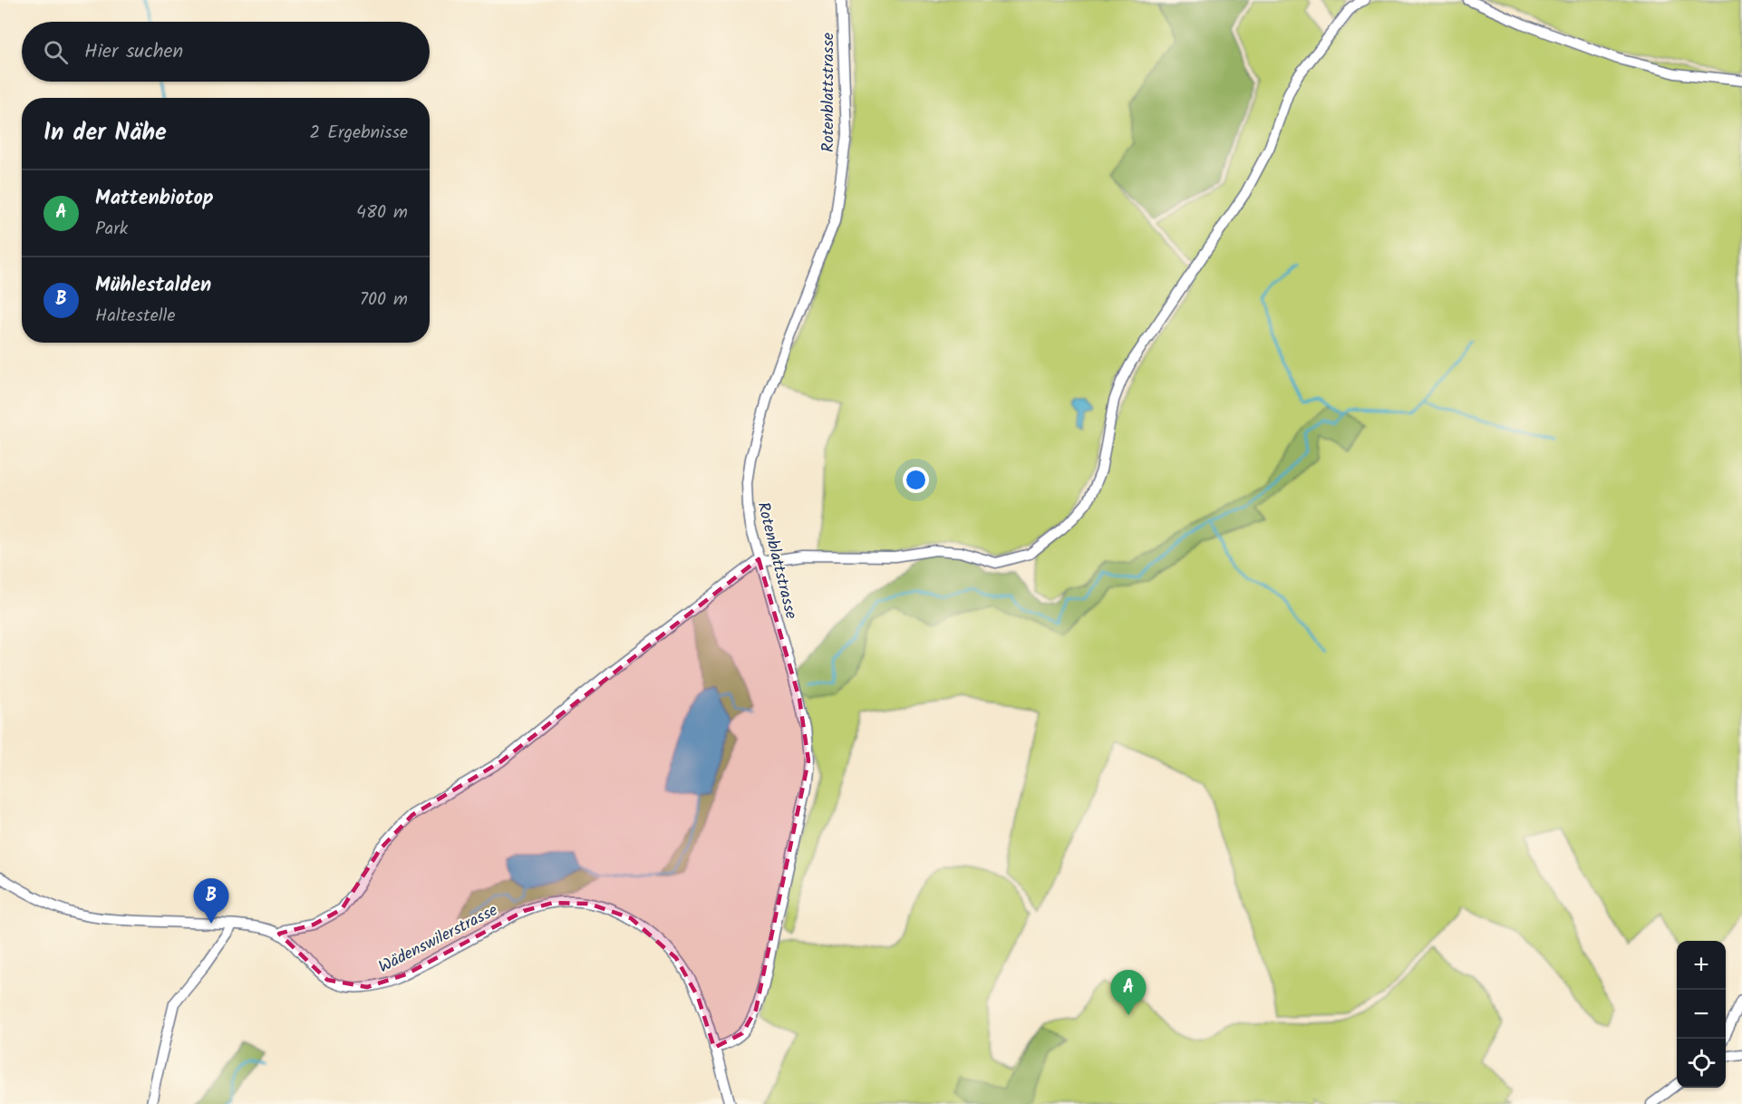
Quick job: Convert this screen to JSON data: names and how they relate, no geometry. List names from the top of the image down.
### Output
{
  "streets": {
    "street": ["Rotenblattstrasse", "Wädenswilerstrasse"]
  },
  "crossings": [
    ["Rotenblattstrasse", "Wädenswilerstrasse"]
  ],
  "page": {
    "search": "Hier suchen",
    "heading": ["In der Nähe", "2 Ergebnisse"],
    "list": [
      {
        "mark": "A",
        "name": "Mattenbiotop",
        "note": "Park",
        "value": "480 m"
      },
      {
        "mark": "B",
        "name": "Mühlestalden",
        "note": "Haltestelle",
        "value": "700 m"
      }
    ],
    "pins": ["B", "A"],
    "map_buttons": ["+", "−"]
  }
}
